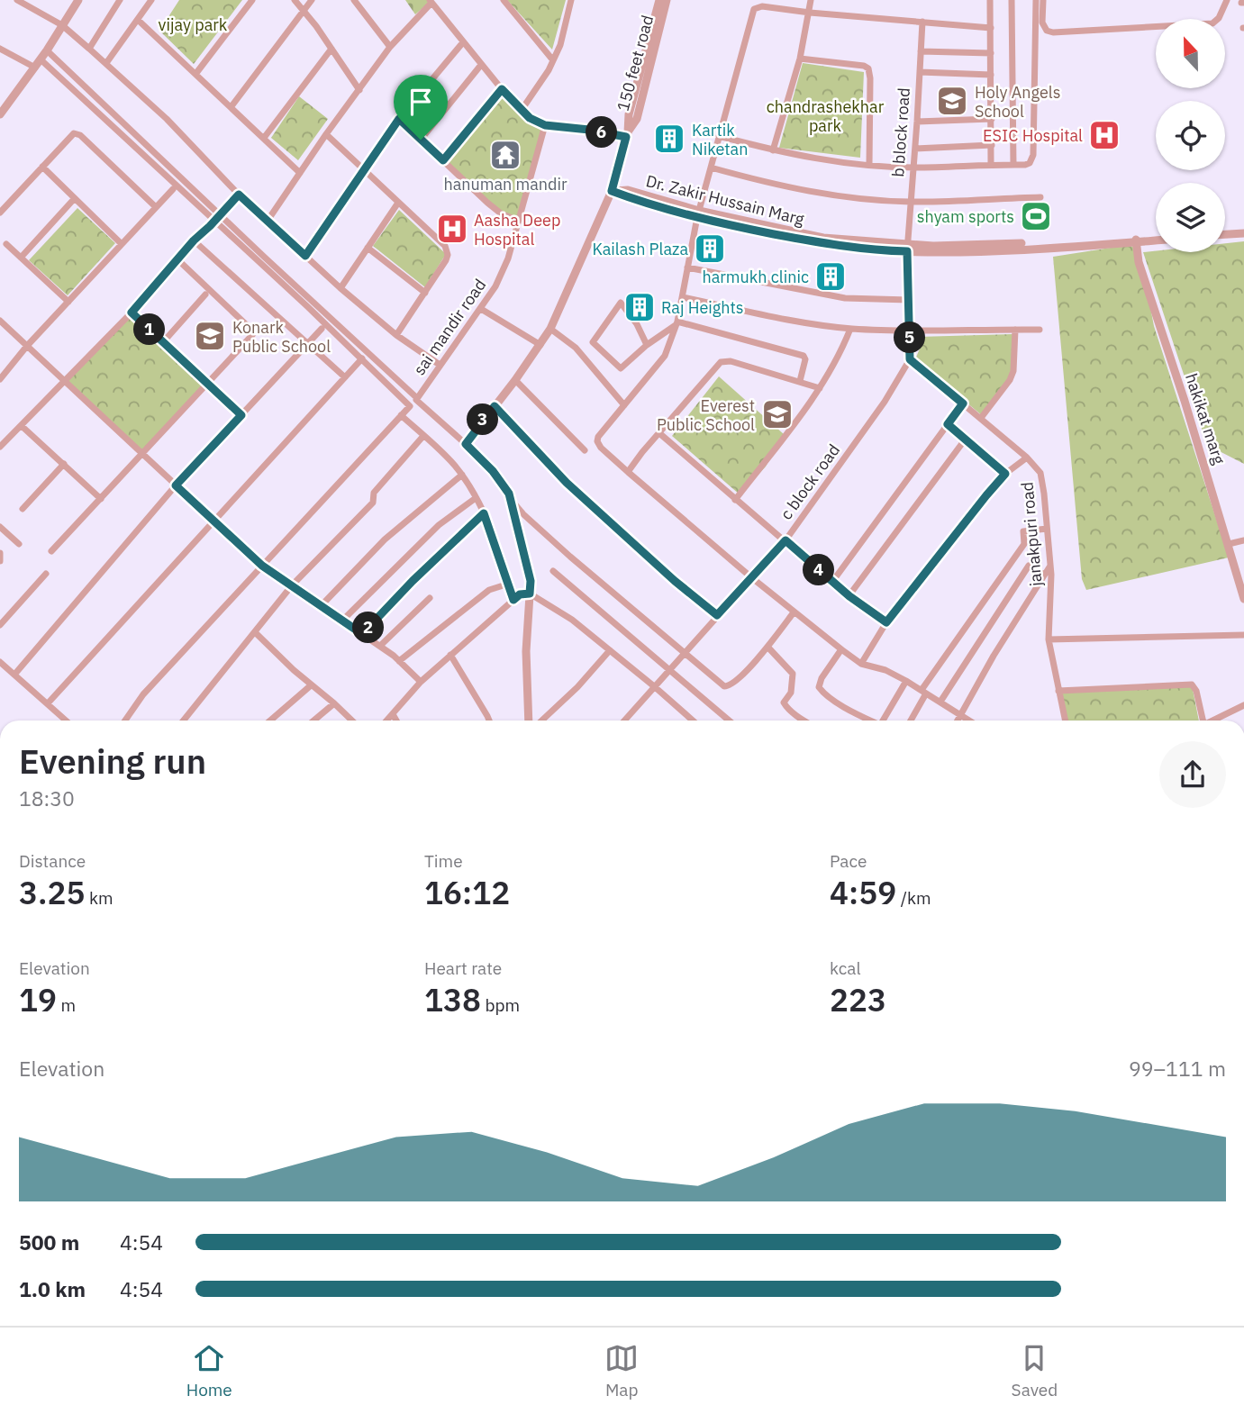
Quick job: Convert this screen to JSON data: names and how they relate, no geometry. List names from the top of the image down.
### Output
{
  "streets": {
    "street": [
      "150 feet road",
      "b block road",
      "Dr. Zakir Hussain Marg",
      "sai mandir road",
      "hakikat marg",
      "c block road",
      "janakpuri road"
    ]
  },
  "crossings": [
    ["150 feet road", "Dr. Zakir Hussain Marg"],
    ["b block road", "Dr. Zakir Hussain Marg"],
    ["Dr. Zakir Hussain Marg", "hakikat marg"],
    ["c block road", "janakpuri road"]
  ],
  "parks": ["vijay park", "chandrashekhar park"],
  "places": {
    "school or university": ["Holy Angels School", "Konark Public School", "Everest Public School"],
    "hospital": ["ESIC Hospital", "Aasha Deep Hospital"],
    "building": [
      "Kartik Niketan",
      "Kailash Plaza",
      "harmukh clinic",
      "Raj Heights"
    ],
    "temple": ["hanuman mandir"],
    "sports": ["shyam sports"]
  },
  "north": "top",
  "page": {
    "pins": [
      "6",
      "1",
      "5",
      "3",
      "4",
      "2"
    ],
    "heading": ["Evening run", "18:30"],
    "stats": [
      ["Distance", "3.25 km"],
      ["Time", "16:12"],
      ["Pace", "4:59 /km"],
      ["Elevation", "19 m"],
      ["Heart rate", "138 bpm"],
      ["kcal", "223"]
    ],
    "chart": ["Elevation", "99–111 m"],
    "list": [
      {
        "name": "500 m",
        "note": "4:54"
      },
      {
        "name": "1.0 km",
        "note": "4:54"
      }
    ],
    "tabs": ["Home", "Map", "Saved"]
  }
}
